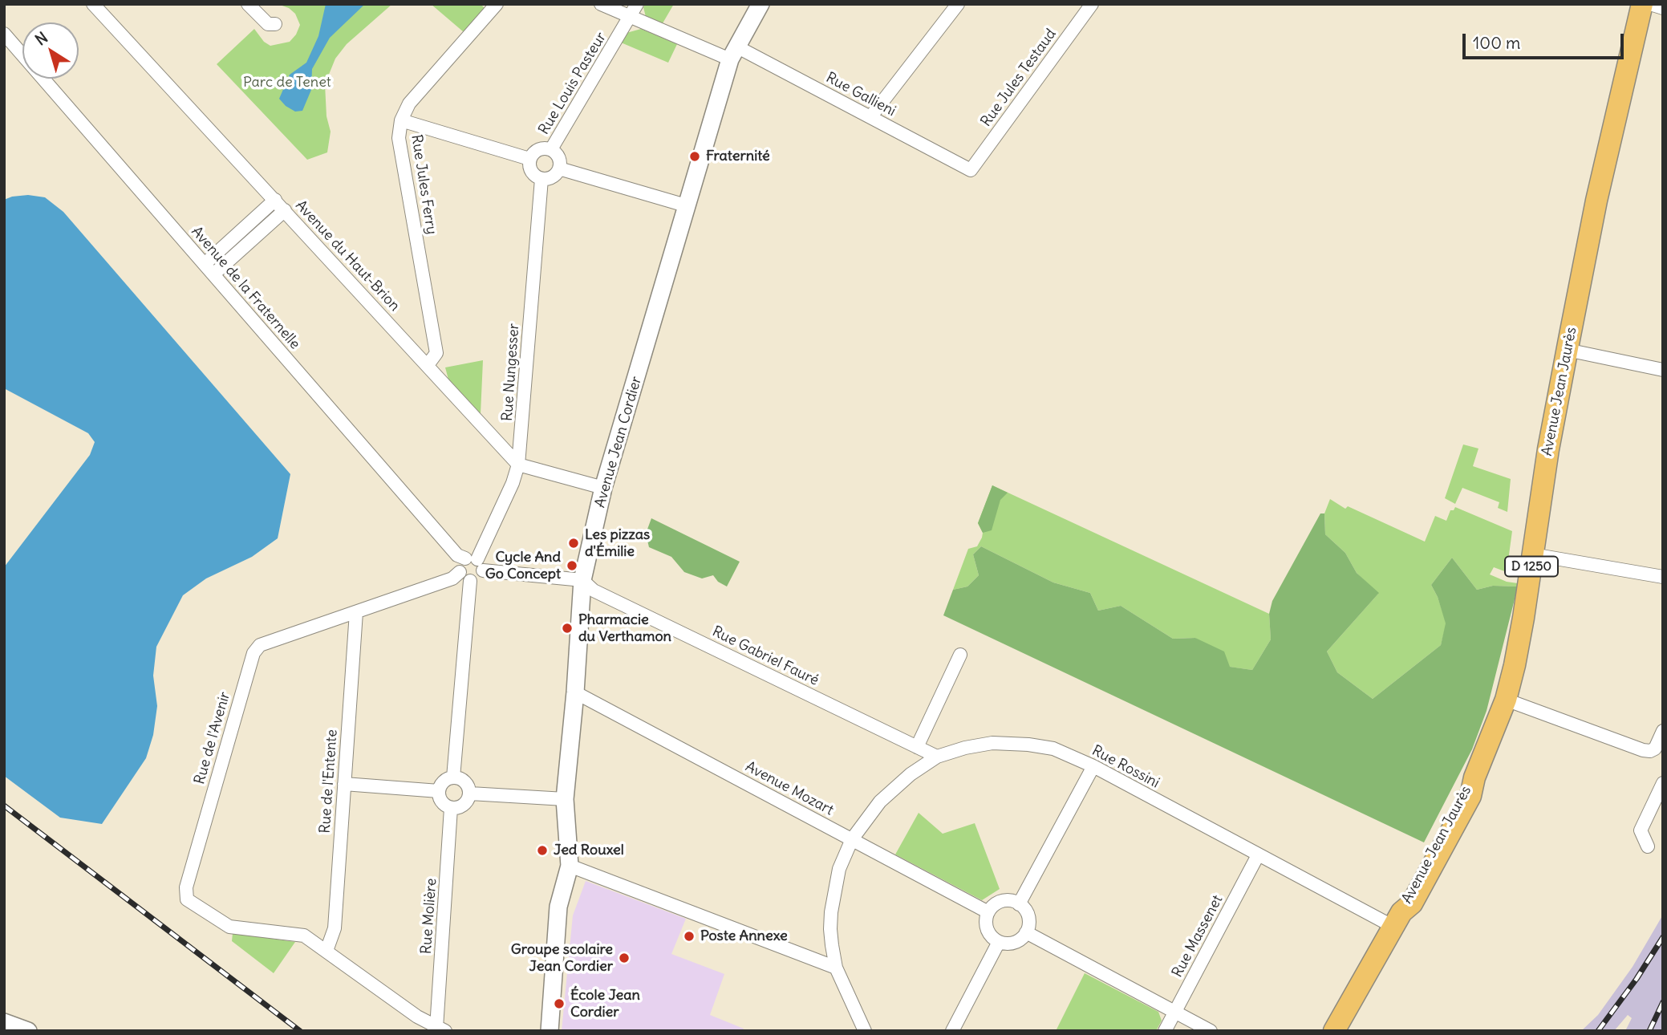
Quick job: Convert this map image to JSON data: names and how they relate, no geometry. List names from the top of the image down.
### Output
{
  "streets": {
    "main road": ["Avenue Jean Jaurès", "D 1250"],
    "street": [
      "Rue Jules Testaud",
      "Rue Louis Pasteur",
      "Rue Gallieni",
      "Rue Jules Ferry",
      "Avenue du Haut-Brion",
      "Avenue de la Fraternelle",
      "Rue Nungesser",
      "Avenue Jean Cordier",
      "Rue Gabriel Fauré",
      "Rue de l'Avenir",
      "Rue Rossini",
      "Rue de l'Entente",
      "Avenue Mozart",
      "Rue Molière",
      "Rue Massenet"
    ]
  },
  "crossings": [
    ["Rue Jules Testaud", "Rue Gallieni"],
    ["Rue Louis Pasteur", "Rue Gallieni"],
    ["Rue Louis Pasteur", "Rue Nungesser"],
    ["Rue Gallieni", "Avenue Jean Cordier"],
    ["Rue Jules Ferry", "Avenue du Haut-Brion"],
    ["Avenue du Haut-Brion", "Rue Nungesser"],
    ["Avenue de la Fraternelle", "Rue Nungesser"],
    ["Avenue de la Fraternelle", "Rue de l'Avenir"],
    ["Rue Nungesser", "Rue de l'Avenir"],
    ["Avenue Jean Jaurès", "Rue Rossini"],
    ["Avenue Jean Cordier", "Rue Gabriel Fauré"],
    ["Avenue Jean Cordier", "Avenue Mozart"],
    ["Rue Gabriel Fauré", "Rue Rossini"],
    ["Rue de l'Avenir", "Rue de l'Entente"],
    ["Rue Rossini", "Avenue Mozart"],
    ["Rue Rossini", "Rue Massenet"]
  ],
  "parks": ["Parc de Tenet"],
  "places": [
    "Fraternité",
    "Les pizzas d'Émilie",
    "Cycle And Go Concept",
    "Pharmacie du Verthamon",
    "Jed Rouxel",
    "Poste Annexe",
    "Groupe scolaire Jean Cordier",
    "École Jean Cordier"
  ],
  "scale_bar": "100 m",
  "north": "top left"
}
